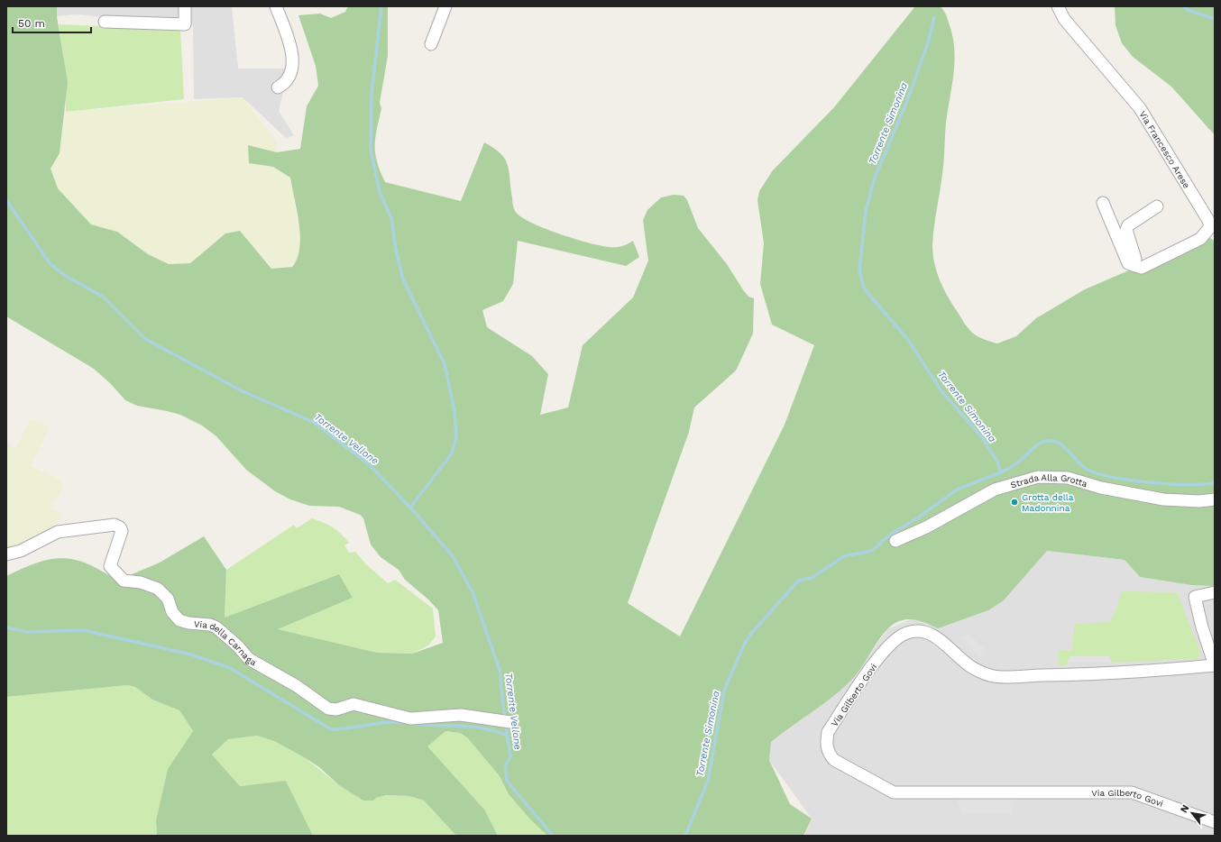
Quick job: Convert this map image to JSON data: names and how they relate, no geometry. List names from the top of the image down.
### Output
{
  "streets": {
    "street": [
      "Via Francesco Arese",
      "Strada Alla Grotta",
      "Via della Carnaga",
      "Via Gilberto Govi"
    ]
  },
  "water": ["Torrente Simonina", "Torrente Vellone"],
  "places": ["Grotta della Madonnina"],
  "scale_bar": "50 m",
  "north": "top left"
}
